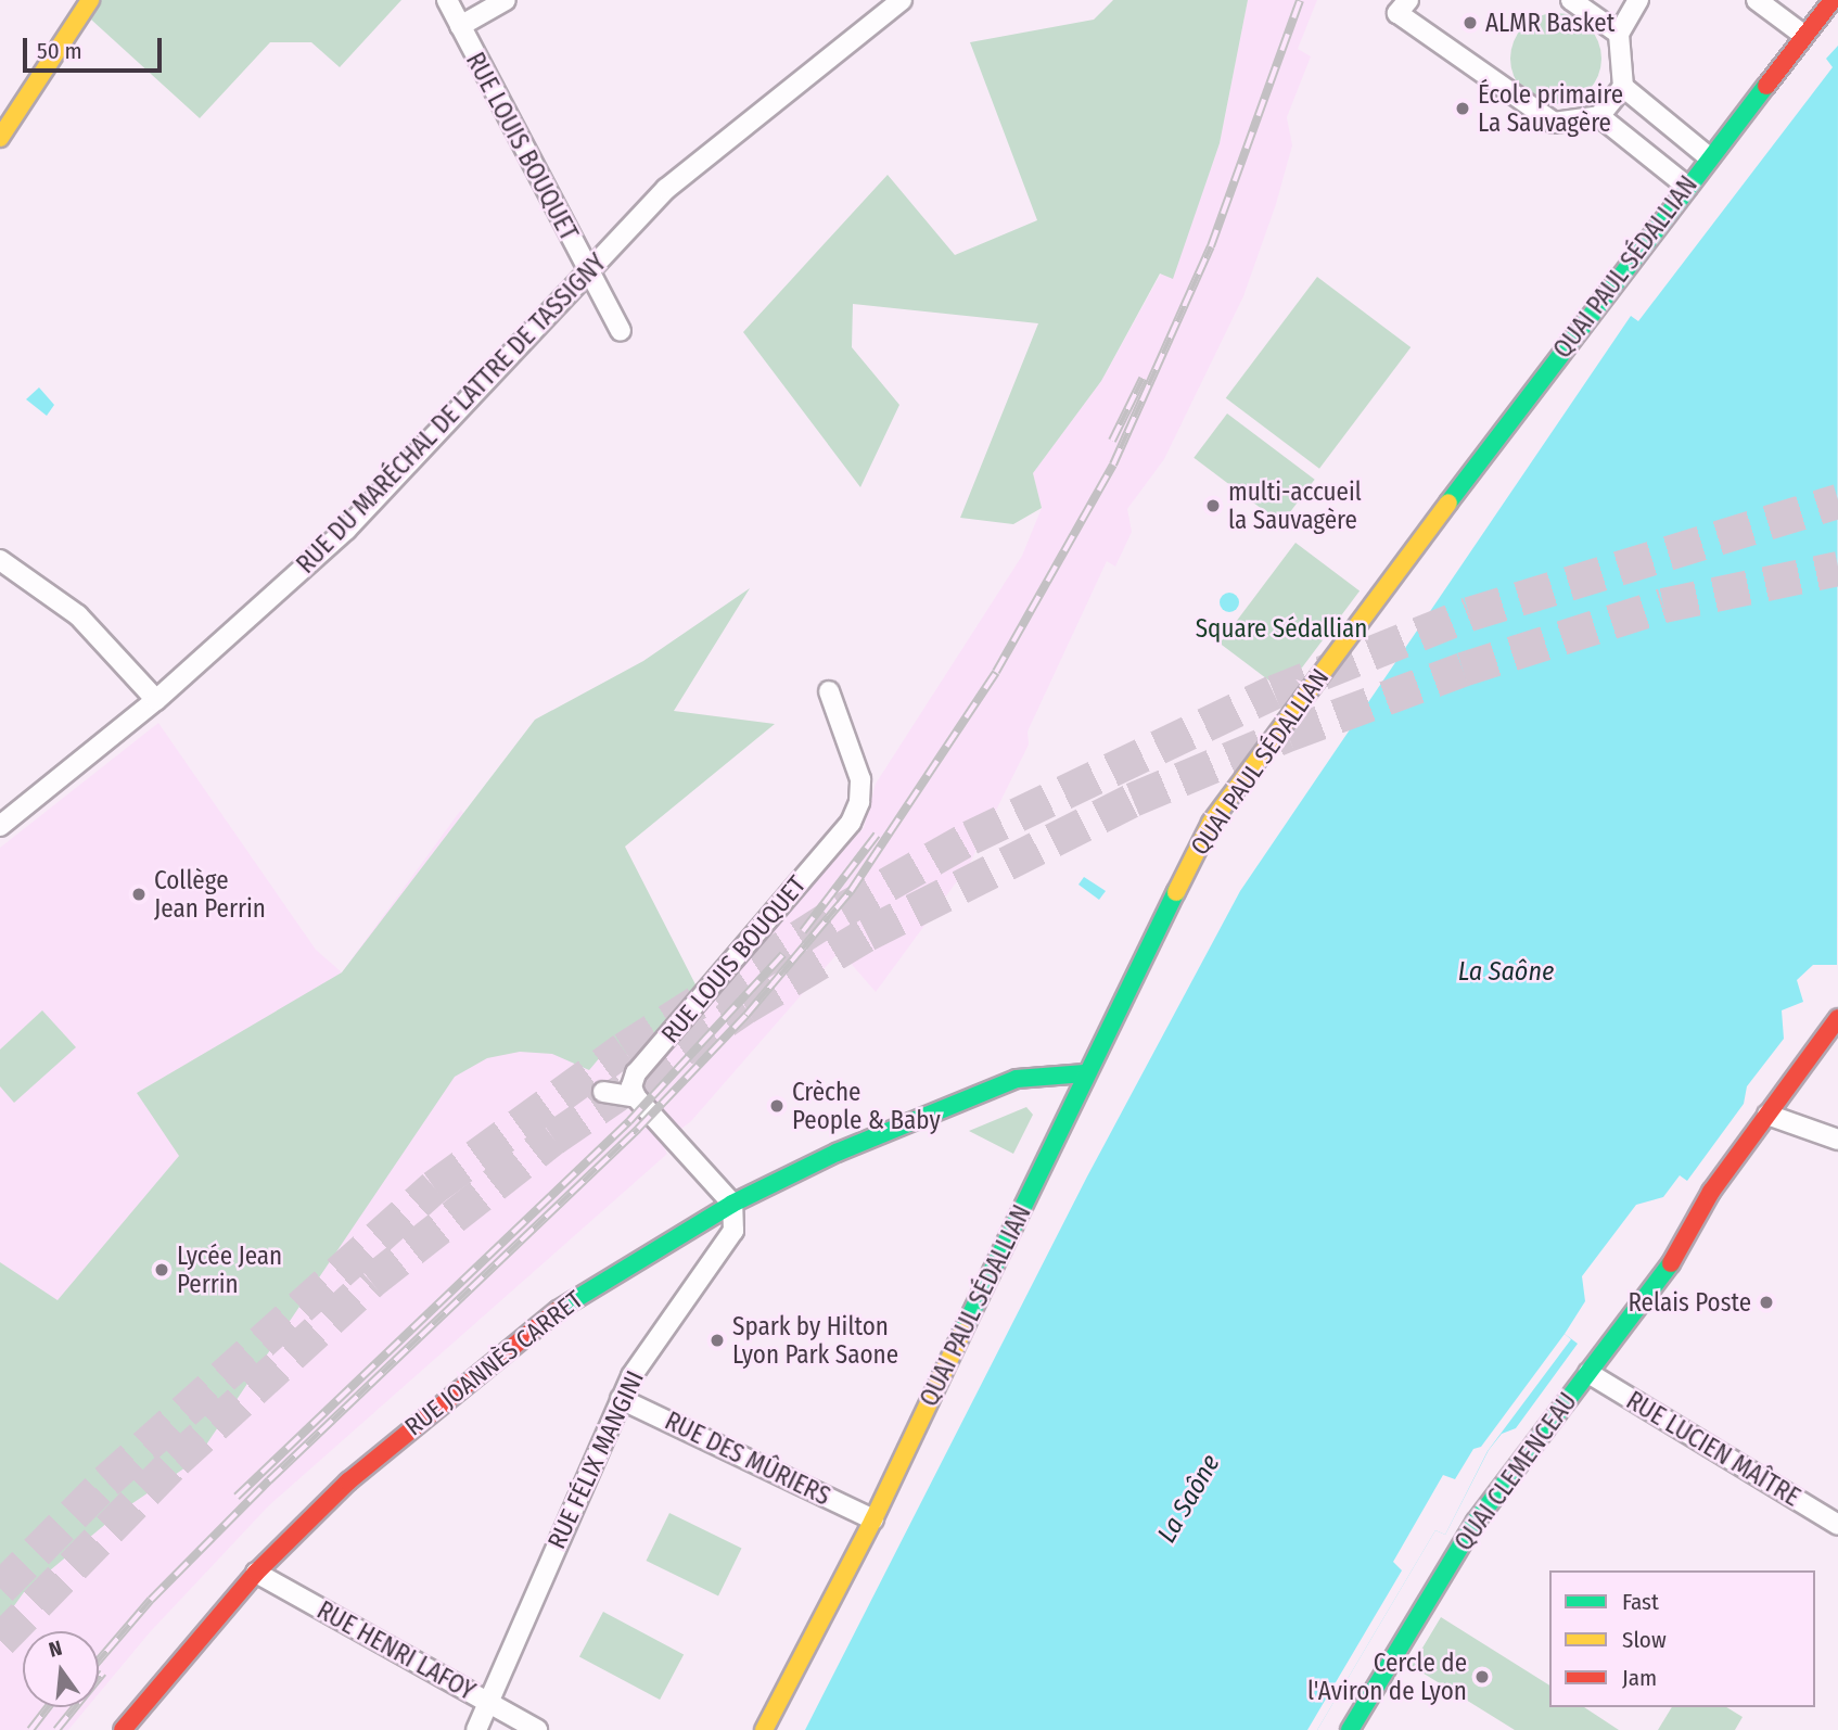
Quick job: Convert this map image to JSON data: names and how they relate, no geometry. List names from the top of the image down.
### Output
{
  "streets": {
    "main road": ["QUAI PAUL SÉDALLIAN", "RUE JOANNÈS CARRET", "QUAI CLEMENCEAU"],
    "street": [
      "RUE LOUIS BOUQUET",
      "RUE DU MARÉCHAL DE LATTRE DE TASSIGNY",
      "RUE LUCIEN MAÎTRE",
      "RUE DES MÛRIERS",
      "RUE FÉLIX MANGINI",
      "RUE HENRI LAFOY"
    ]
  },
  "crossings": [
    ["RUE LOUIS BOUQUET", "RUE DU MARÉCHAL DE LATTRE DE TASSIGNY"],
    ["QUAI PAUL SÉDALLIAN", "RUE JOANNÈS CARRET"],
    ["QUAI PAUL SÉDALLIAN", "RUE DES MÛRIERS"],
    ["RUE JOANNÈS CARRET", "RUE FÉLIX MANGINI"],
    ["RUE JOANNÈS CARRET", "RUE HENRI LAFOY"],
    ["RUE LUCIEN MAÎTRE", "QUAI CLEMENCEAU"],
    ["RUE DES MÛRIERS", "RUE FÉLIX MANGINI"],
    ["RUE FÉLIX MANGINI", "RUE HENRI LAFOY"]
  ],
  "water": ["La Saône"],
  "parks": ["Square Sédallian"],
  "places": [
    "ALMR Basket",
    "École primaire La Sauvagère",
    "multi-accueil la Sauvagère",
    "Collège Jean Perrin",
    "Crèche People & Baby",
    "Lycée Jean Perrin",
    "Relais Poste",
    "Spark by Hilton Lyon Park Saone",
    "Cercle de l'Aviron de Lyon"
  ],
  "legend": ["Fast", "Slow", "Jam"],
  "scale_bar": "50 m",
  "north": "top"
}
